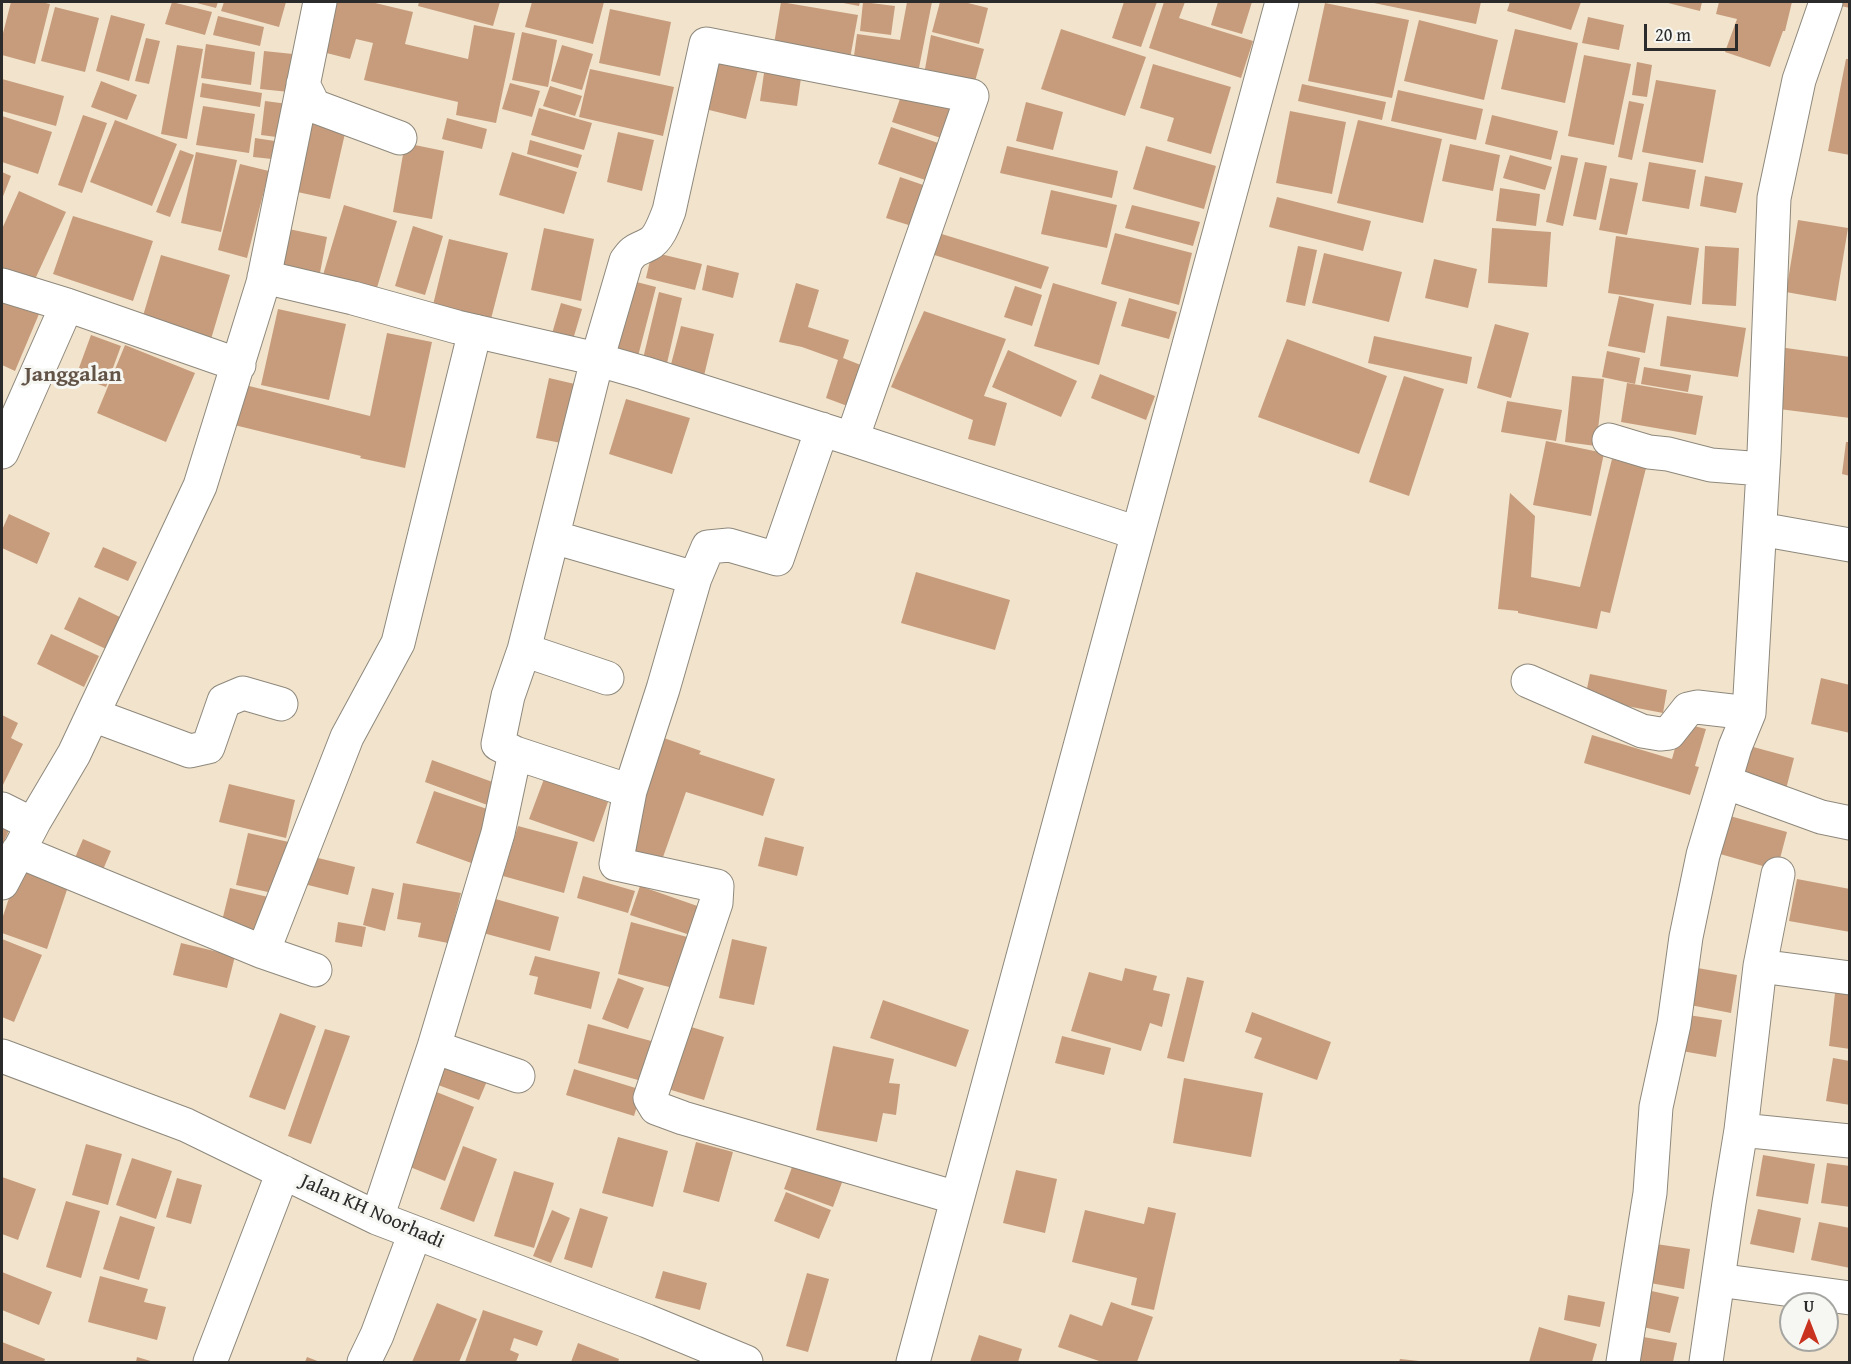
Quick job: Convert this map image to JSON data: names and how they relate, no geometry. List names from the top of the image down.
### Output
{
  "streets": {
    "street": ["Jalan KH Noorhadi"]
  },
  "districts": ["Janggalan"],
  "scale_bar": "20 m",
  "north": "top"
}
